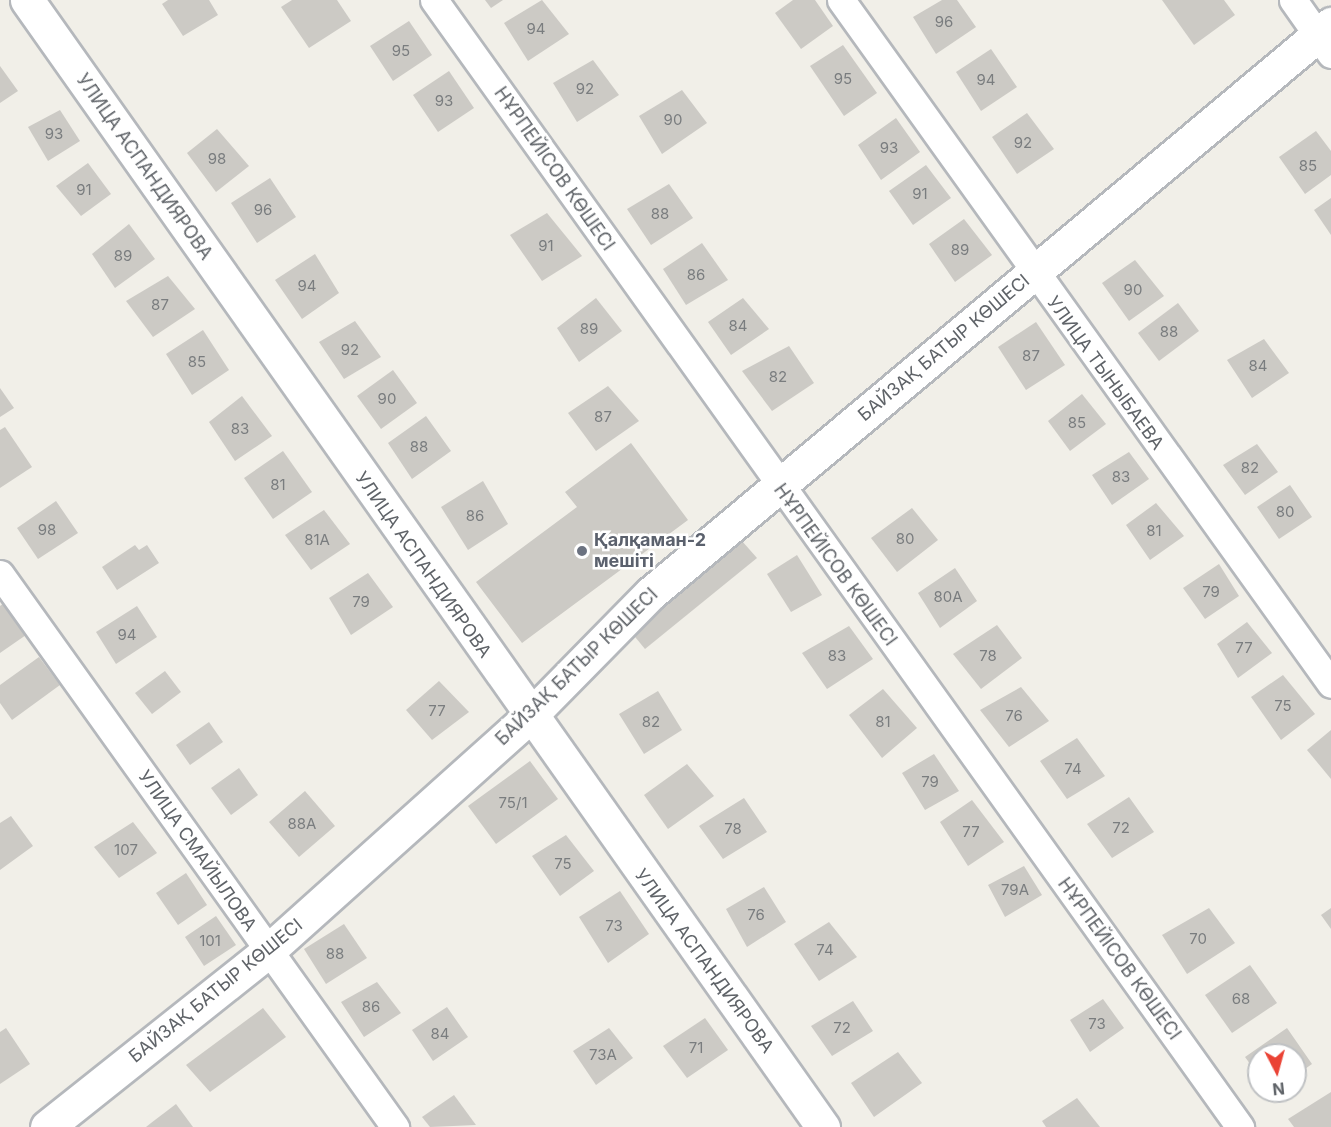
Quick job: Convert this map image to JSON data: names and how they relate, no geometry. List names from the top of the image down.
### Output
{
  "streets": {
    "street": [
      "УЛИЦА АСПАНДИЯРОВА",
      "НҰРПЕЙІСОВ КӨШЕСІ",
      "БАЙЗАҚ БАТЫР КӨШЕСІ",
      "УЛИЦА ТЫНЫБАЕВА",
      "УЛИЦА СМАЙЫЛОВА"
    ]
  },
  "crossings": [
    ["УЛИЦА АСПАНДИЯРОВА", "БАЙЗАҚ БАТЫР КӨШЕСІ"],
    ["НҰРПЕЙІСОВ КӨШЕСІ", "БАЙЗАҚ БАТЫР КӨШЕСІ"],
    ["БАЙЗАҚ БАТЫР КӨШЕСІ", "УЛИЦА ТЫНЫБАЕВА"],
    ["БАЙЗАҚ БАТЫР КӨШЕСІ", "УЛИЦА СМАЙЫЛОВА"]
  ],
  "places": ["Қалқаман-2 мешіті"],
  "house_numbers": [
    "96",
    "94",
    "95",
    "95",
    "94",
    "92",
    "93",
    "90",
    "93",
    "92",
    "93",
    "98",
    "85",
    "91",
    "91",
    "96",
    "88",
    "91",
    "89",
    "89",
    "86",
    "94",
    "90",
    "87",
    "84",
    "89",
    "88",
    "92",
    "87",
    "85",
    "84",
    "82",
    "90",
    "87",
    "85",
    "83",
    "88",
    "82",
    "83",
    "81",
    "80",
    "86",
    "98",
    "81",
    "80",
    "81А",
    "79",
    "80А",
    "79",
    "94",
    "77",
    "83",
    "78",
    "75",
    "77",
    "76",
    "82",
    "81",
    "74",
    "79",
    "75/1",
    "88А",
    "72",
    "78",
    "77",
    "107",
    "75",
    "79А",
    "76",
    "73",
    "70",
    "101",
    "74",
    "88",
    "68",
    "86",
    "73",
    "72",
    "84",
    "71",
    "73А"
  ],
  "north": "bottom"
}
